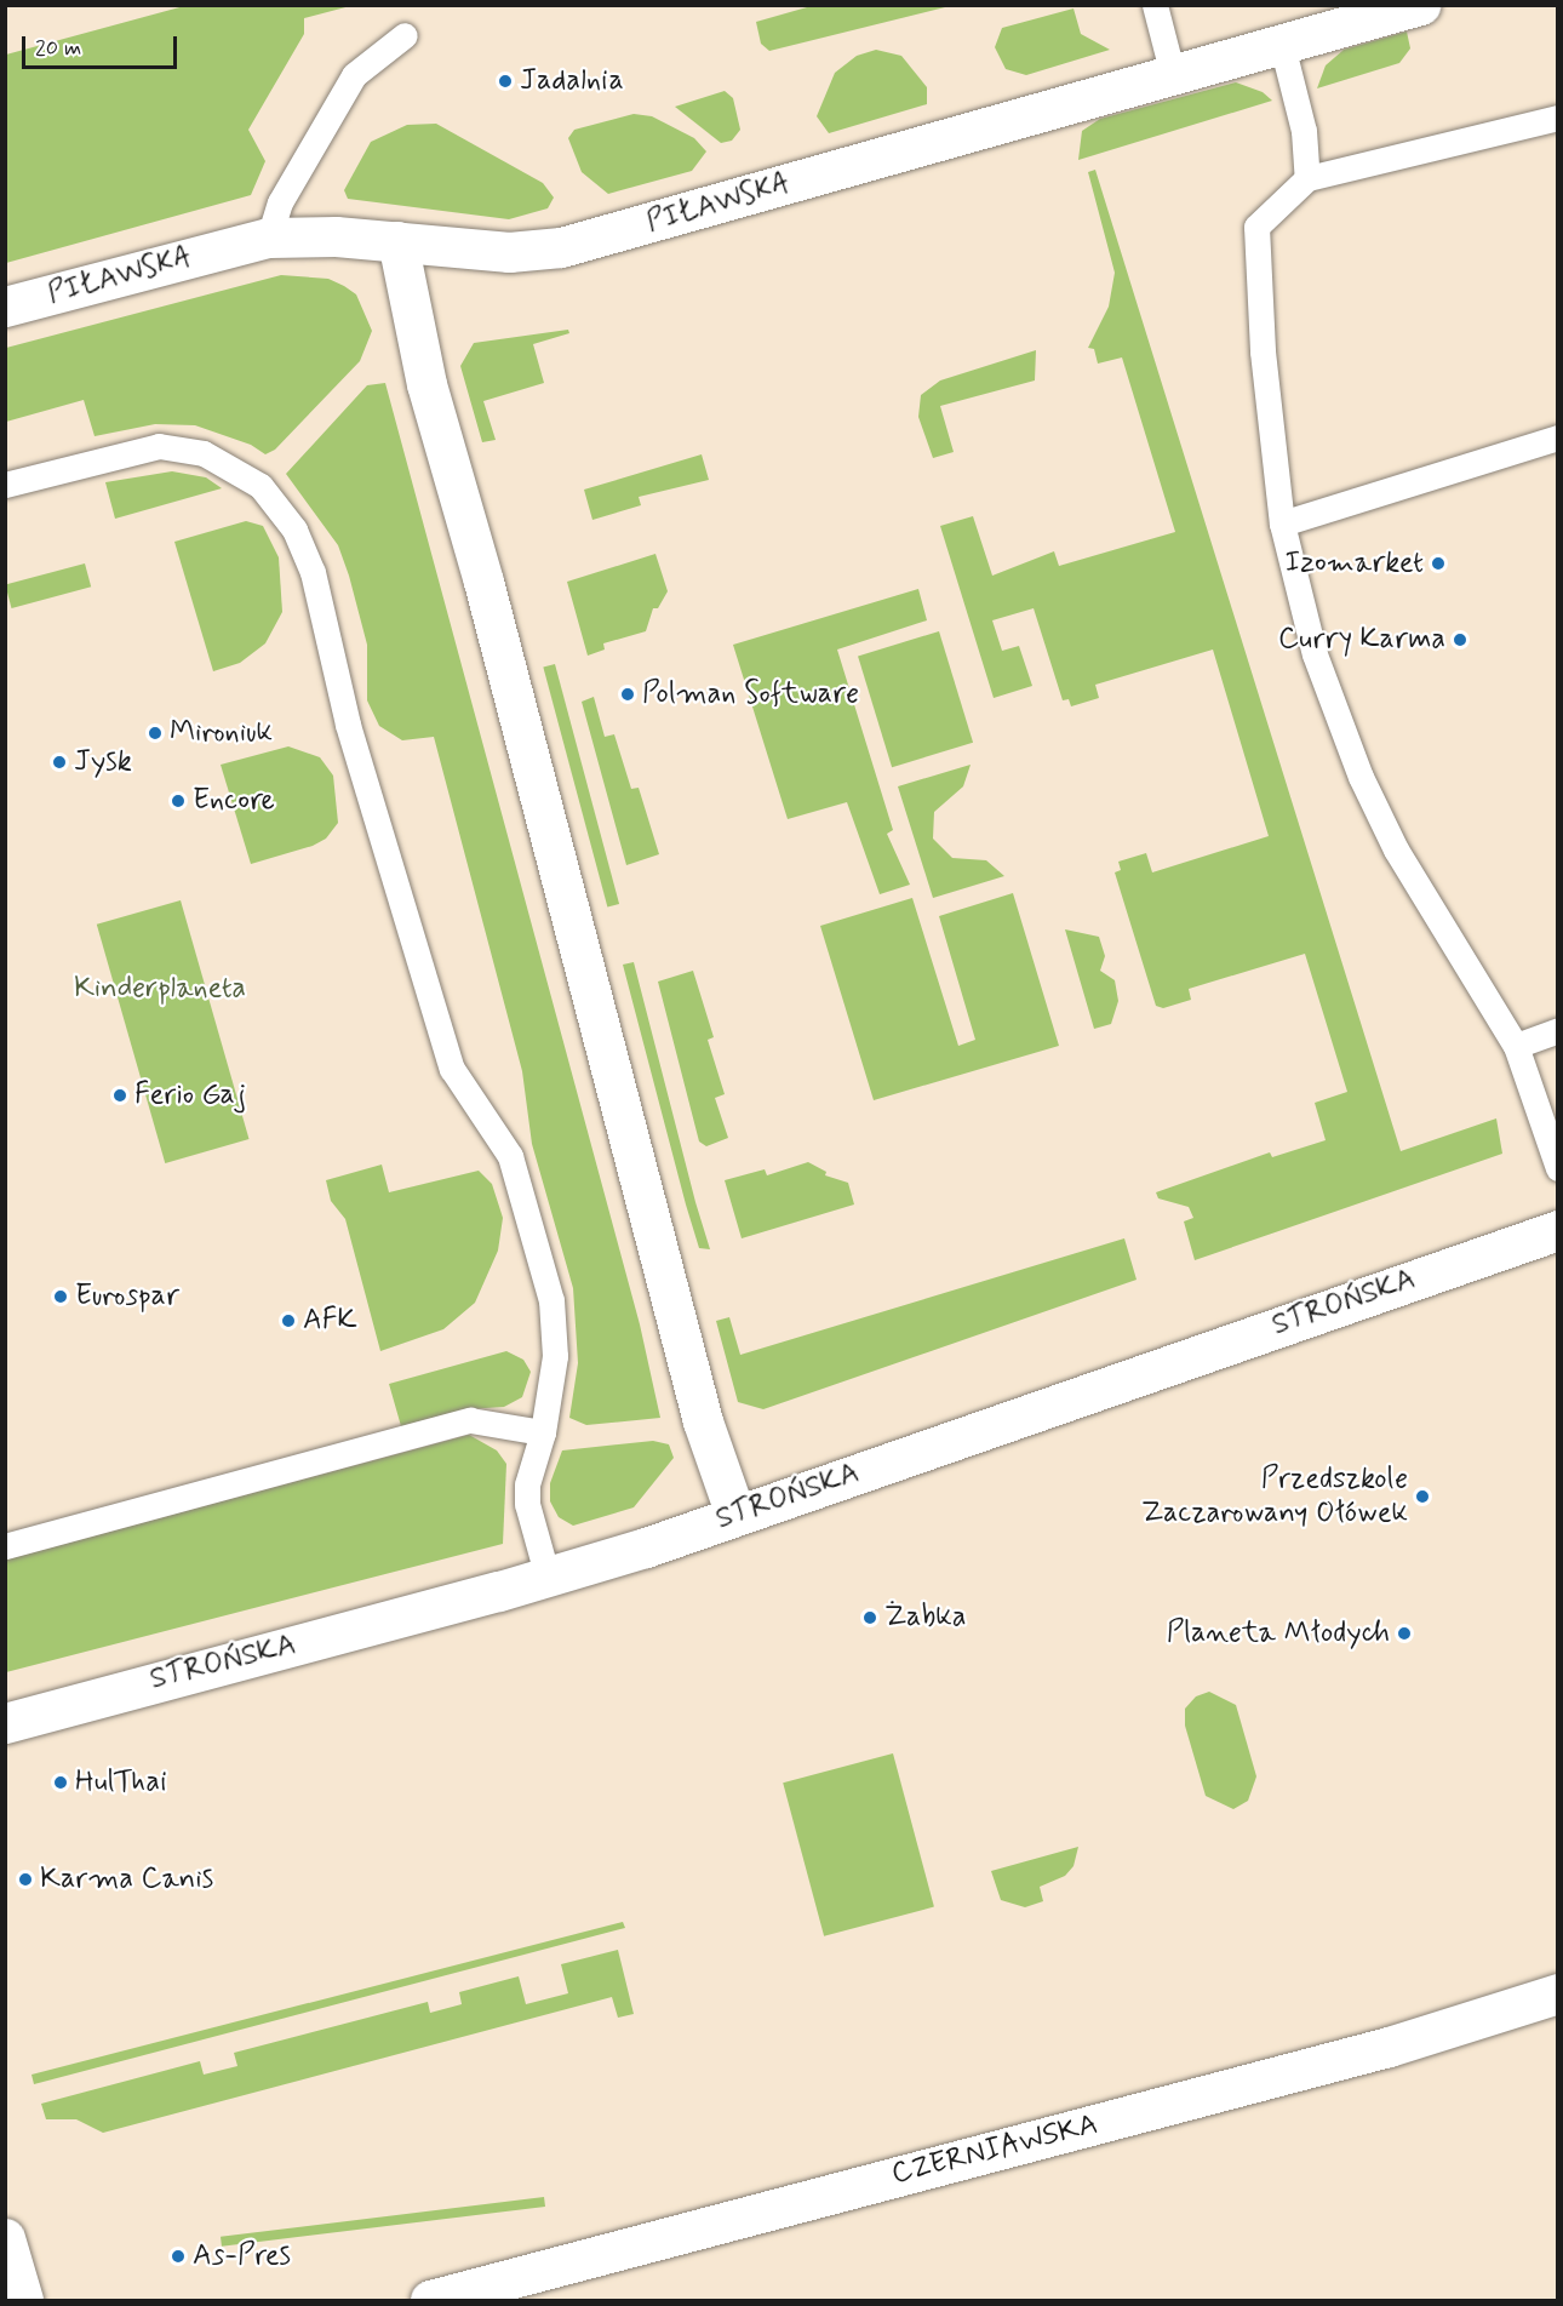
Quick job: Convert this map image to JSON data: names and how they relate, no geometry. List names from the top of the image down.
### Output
{
  "streets": {
    "street": ["PIŁAWSKA", "STROŃSKA", "CZERNIAWSKA"]
  },
  "parks": ["Kinderplaneta"],
  "places": [
    "Jadalnia",
    "Izomarket",
    "Curry Karma",
    "Polman Software",
    "Mironiuk",
    "Jysk",
    "Encore",
    "Ferio Gaj",
    "Eurospar",
    "AFK",
    "Przedszkole Zaczarowany Ołówek",
    "Żabka",
    "Planeta Młodych",
    "HulThai",
    "Karma Canis",
    "As-Pres"
  ],
  "scale_bar": "20 m"
}
